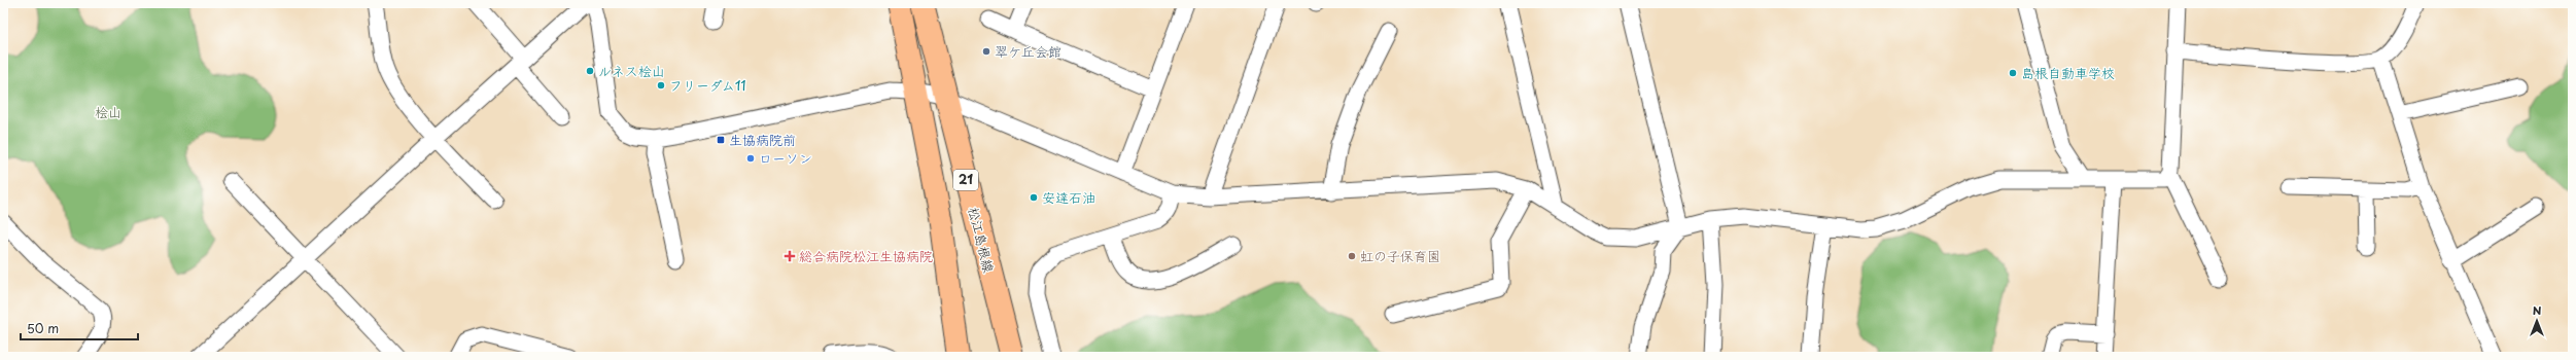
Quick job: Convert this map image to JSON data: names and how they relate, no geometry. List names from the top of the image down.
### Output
{
  "streets": {
    "main road": ["21", "松江島根線"]
  },
  "parks": ["桧山"],
  "places": {
    "other": [
      "翠ケ丘会館",
      "ルネス桧山",
      "島根自動車学校",
      "フリーダム11",
      "ローソン",
      "安達石油",
      "虹の子保育園"
    ],
    "transit": ["生協病院前"],
    "health": ["総合病院松江生協病院"]
  },
  "scale_bar": "50 m",
  "north": "top"
}
